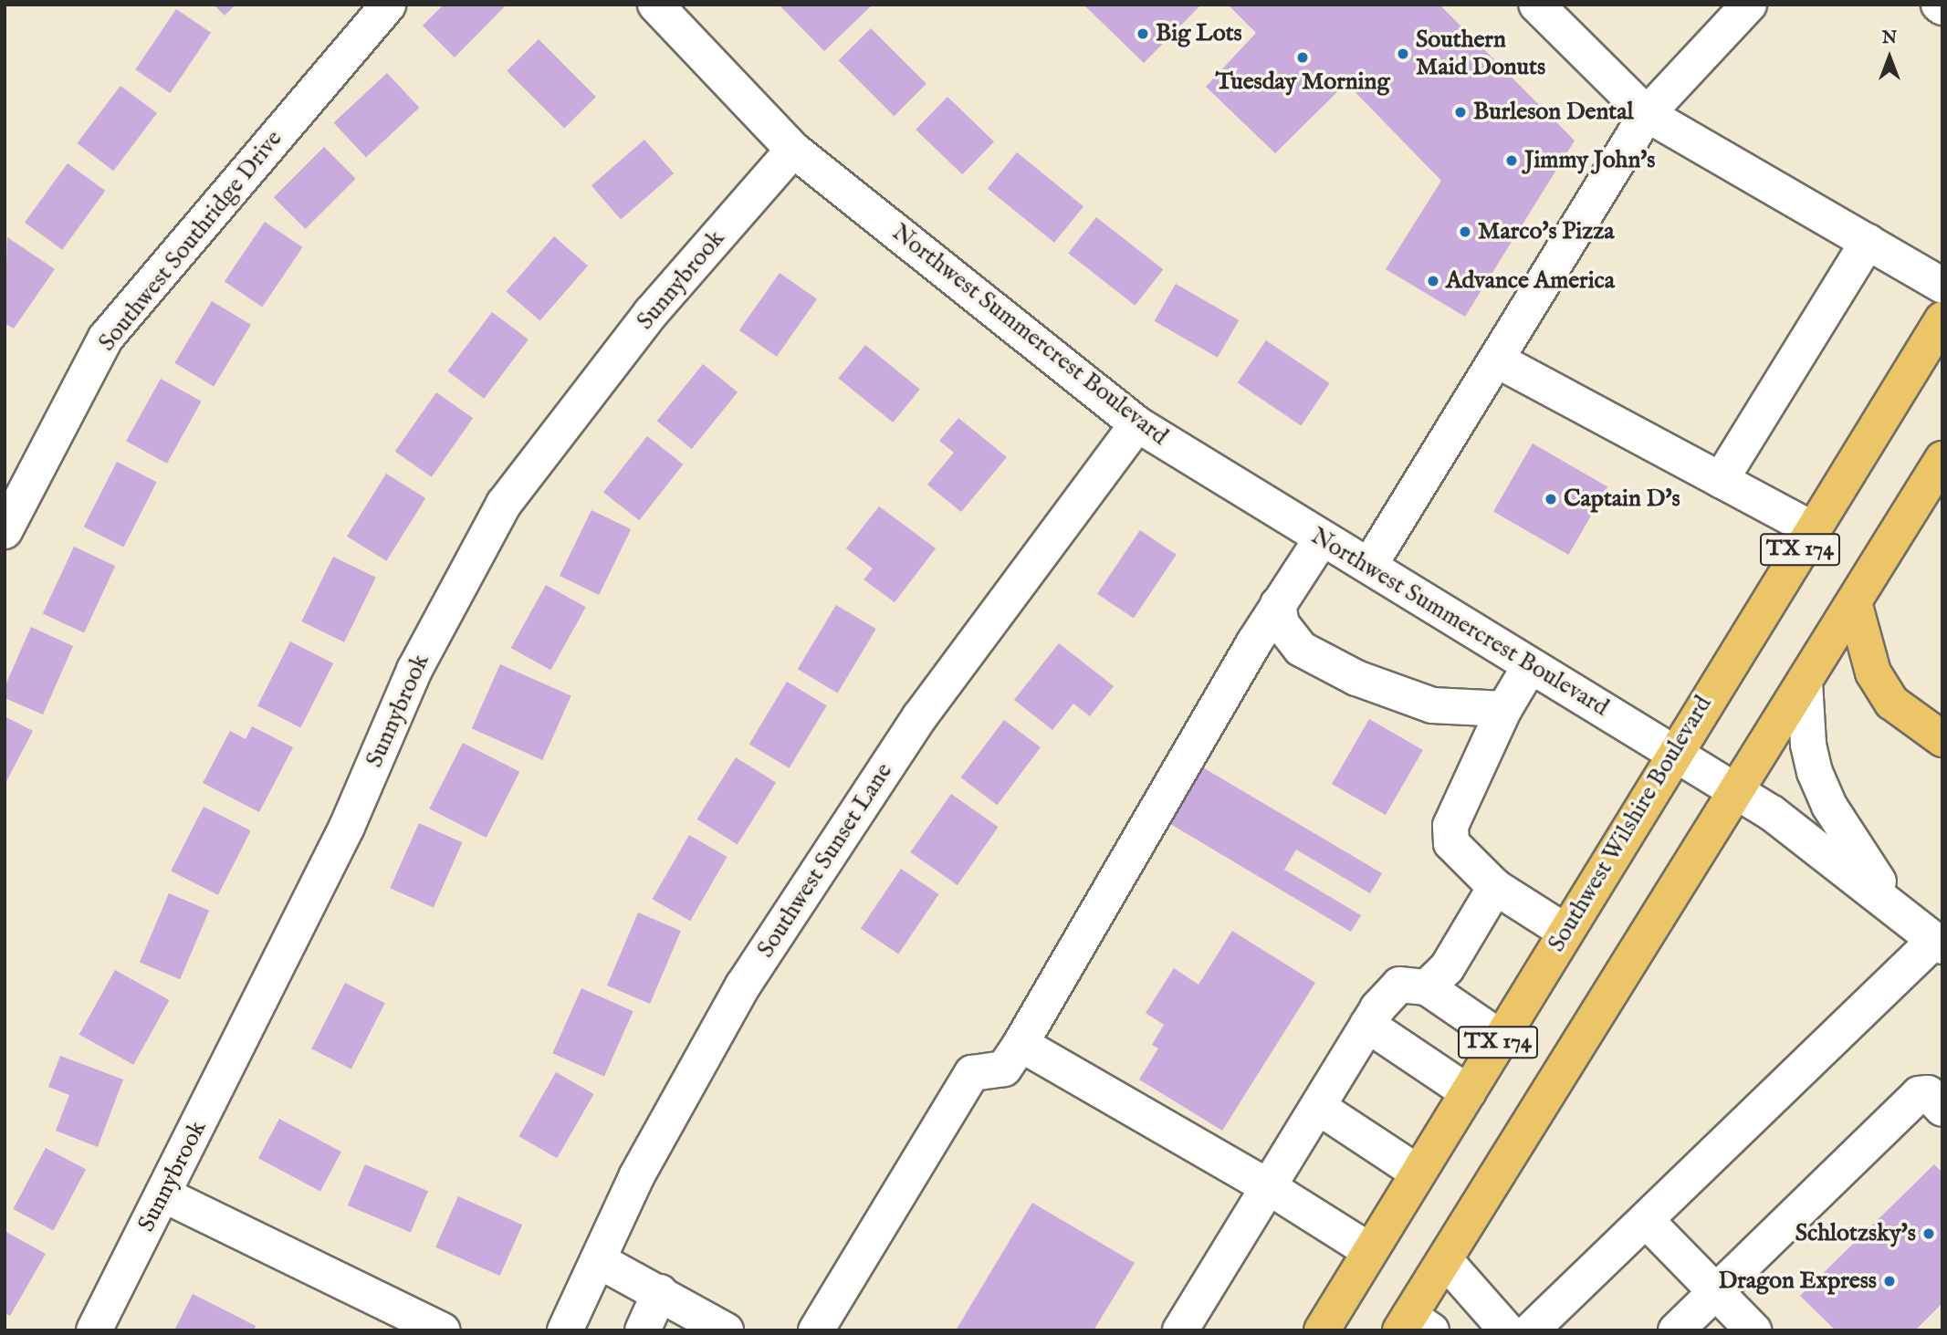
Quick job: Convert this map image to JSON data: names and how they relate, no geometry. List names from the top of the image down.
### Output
{
  "streets": {
    "main road": ["TX 174", "Southwest Wilshire Boulevard"],
    "street": [
      "Southwest Southridge Drive",
      "Sunnybrook",
      "Northwest Summercrest Boulevard",
      "Southwest Sunset Lane"
    ]
  },
  "crossings": [
    ["Sunnybrook", "Northwest Summercrest Boulevard"],
    ["Northwest Summercrest Boulevard", "TX 174"],
    ["Northwest Summercrest Boulevard", "Southwest Wilshire Boulevard"],
    ["Northwest Summercrest Boulevard", "Southwest Sunset Lane"]
  ],
  "places": [
    "Big Lots",
    "Southern Maid Donuts",
    "Tuesday Morning",
    "Burleson Dental",
    "Jimmy John's",
    "Marco's Pizza",
    "Advance America",
    "Captain D's",
    "Schlotzsky's",
    "Dragon Express"
  ],
  "north": "top"
}
